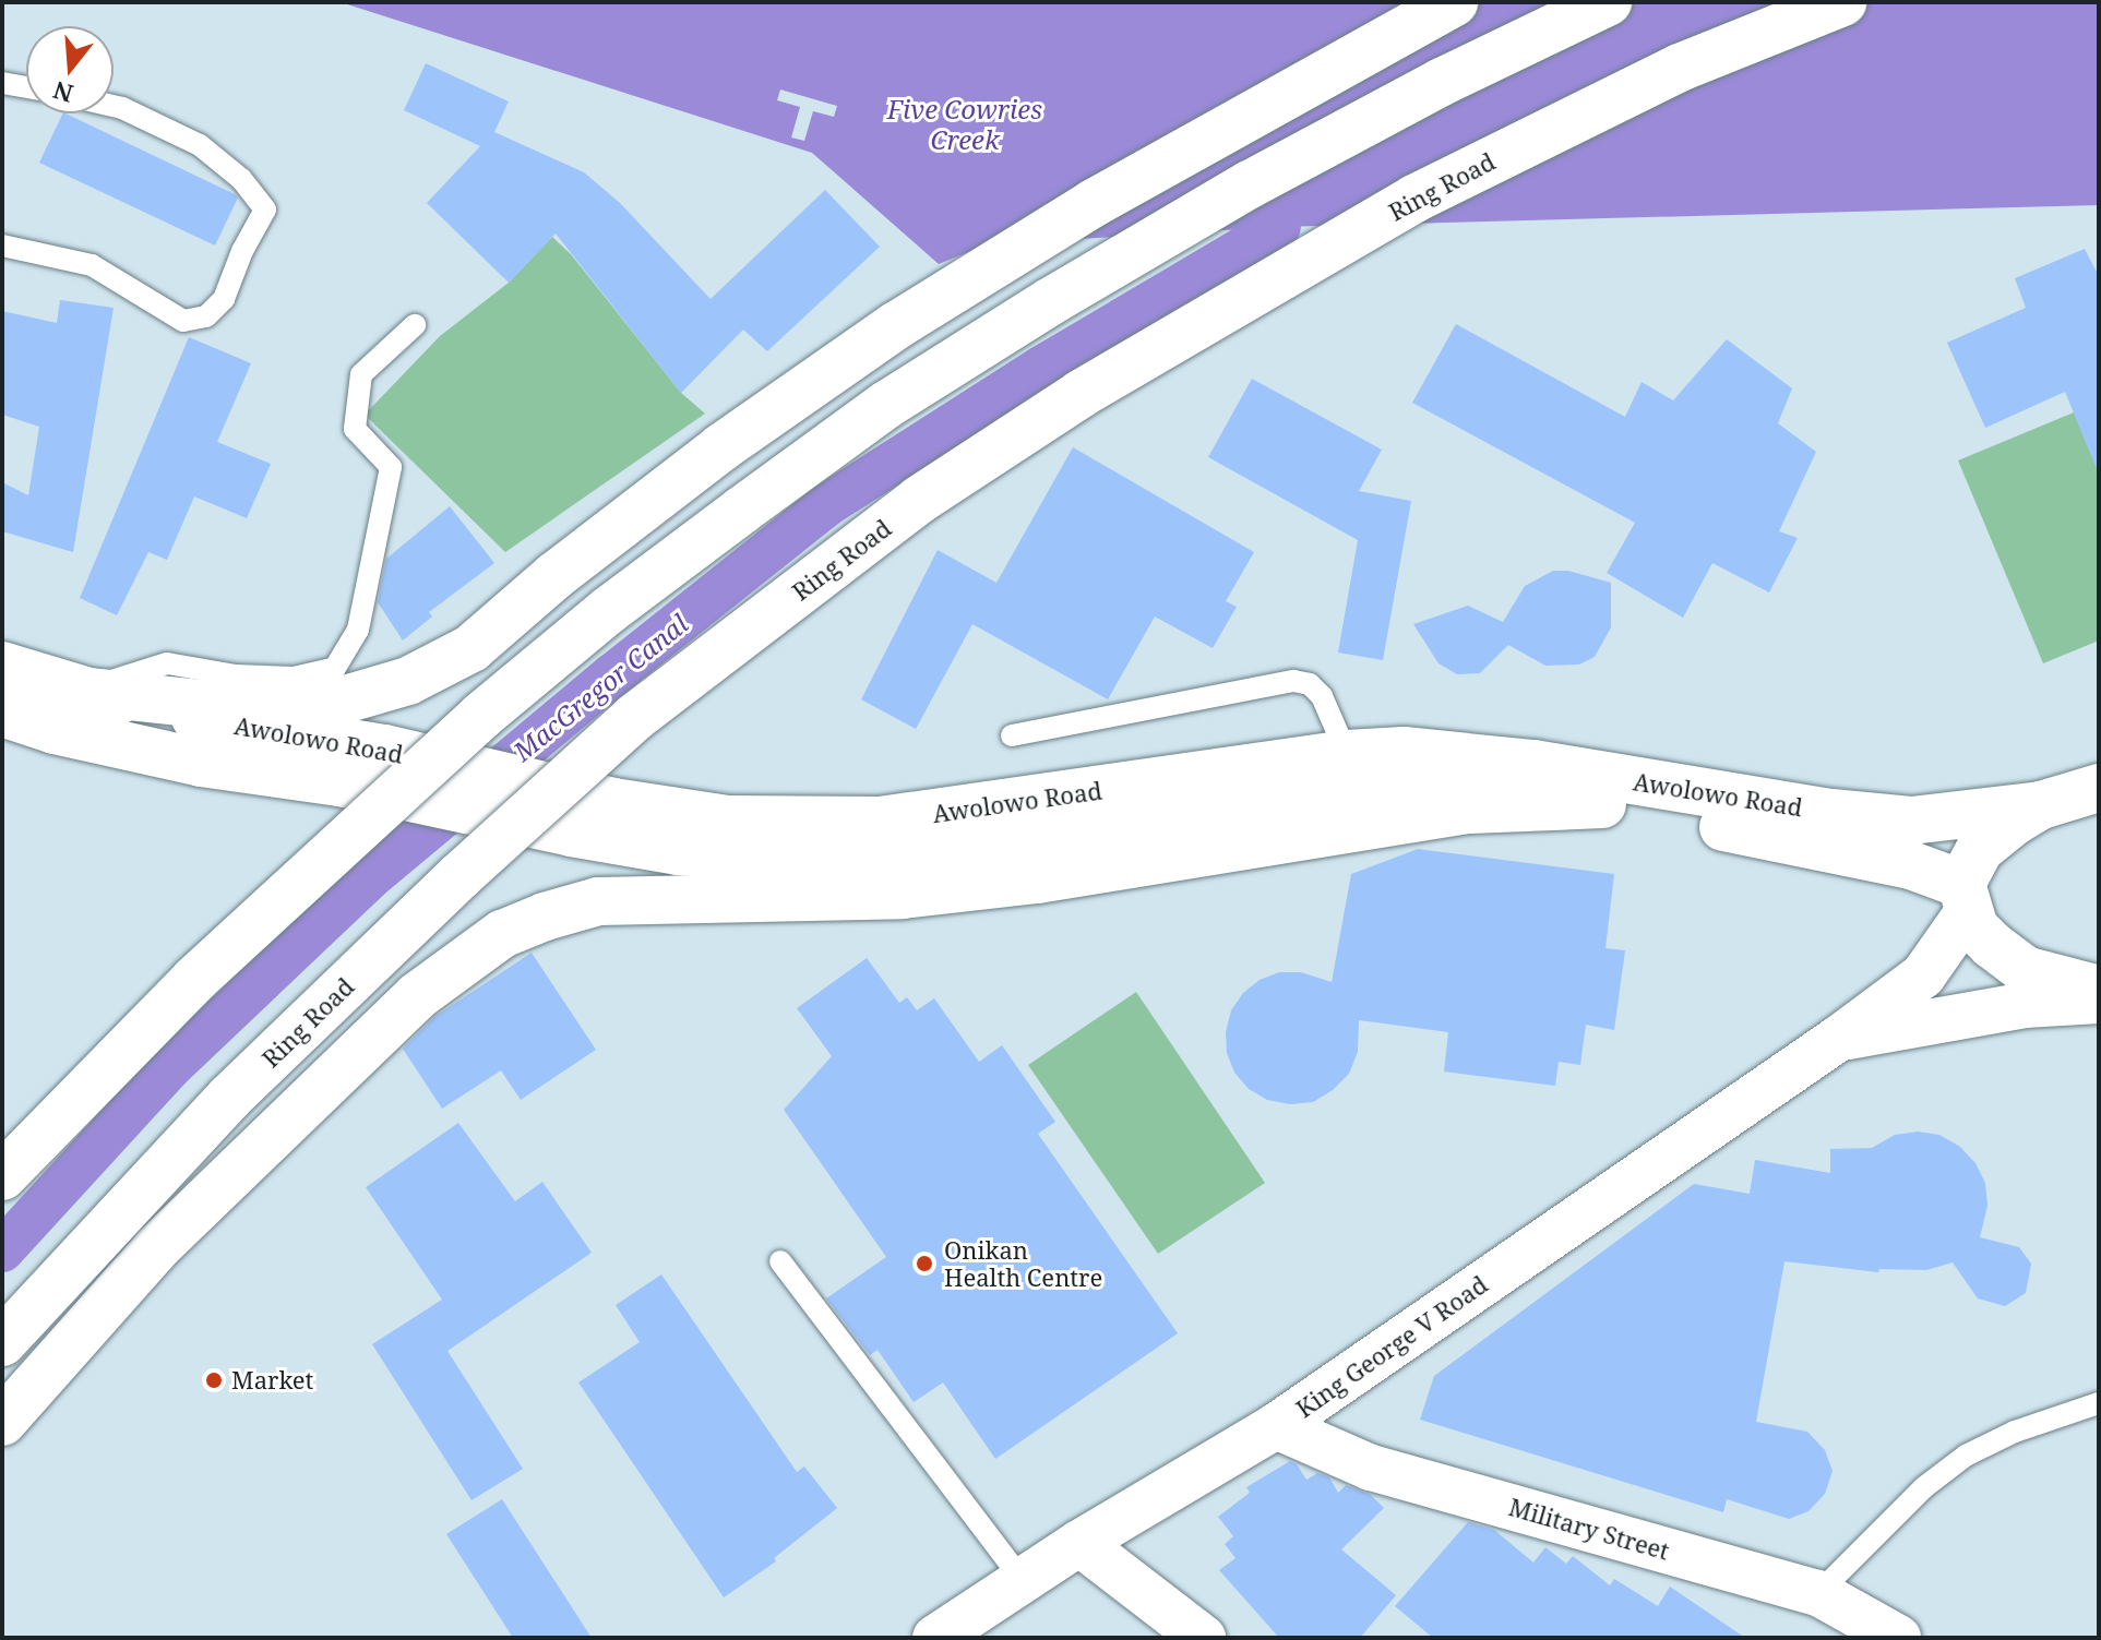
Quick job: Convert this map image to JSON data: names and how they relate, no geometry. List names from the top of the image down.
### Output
{
  "streets": {
    "main road": ["Ring Road", "Awolowo Road"],
    "street": ["King George V Road", "Military Street"]
  },
  "crossings": [
    ["Awolowo Road", "King George V Road"],
    ["King George V Road", "Military Street"]
  ],
  "water": ["Five Cowries Creek", "MacGregor Canal"],
  "places": ["Onikan Health Centre", "Market"],
  "north": "bottom"
}
